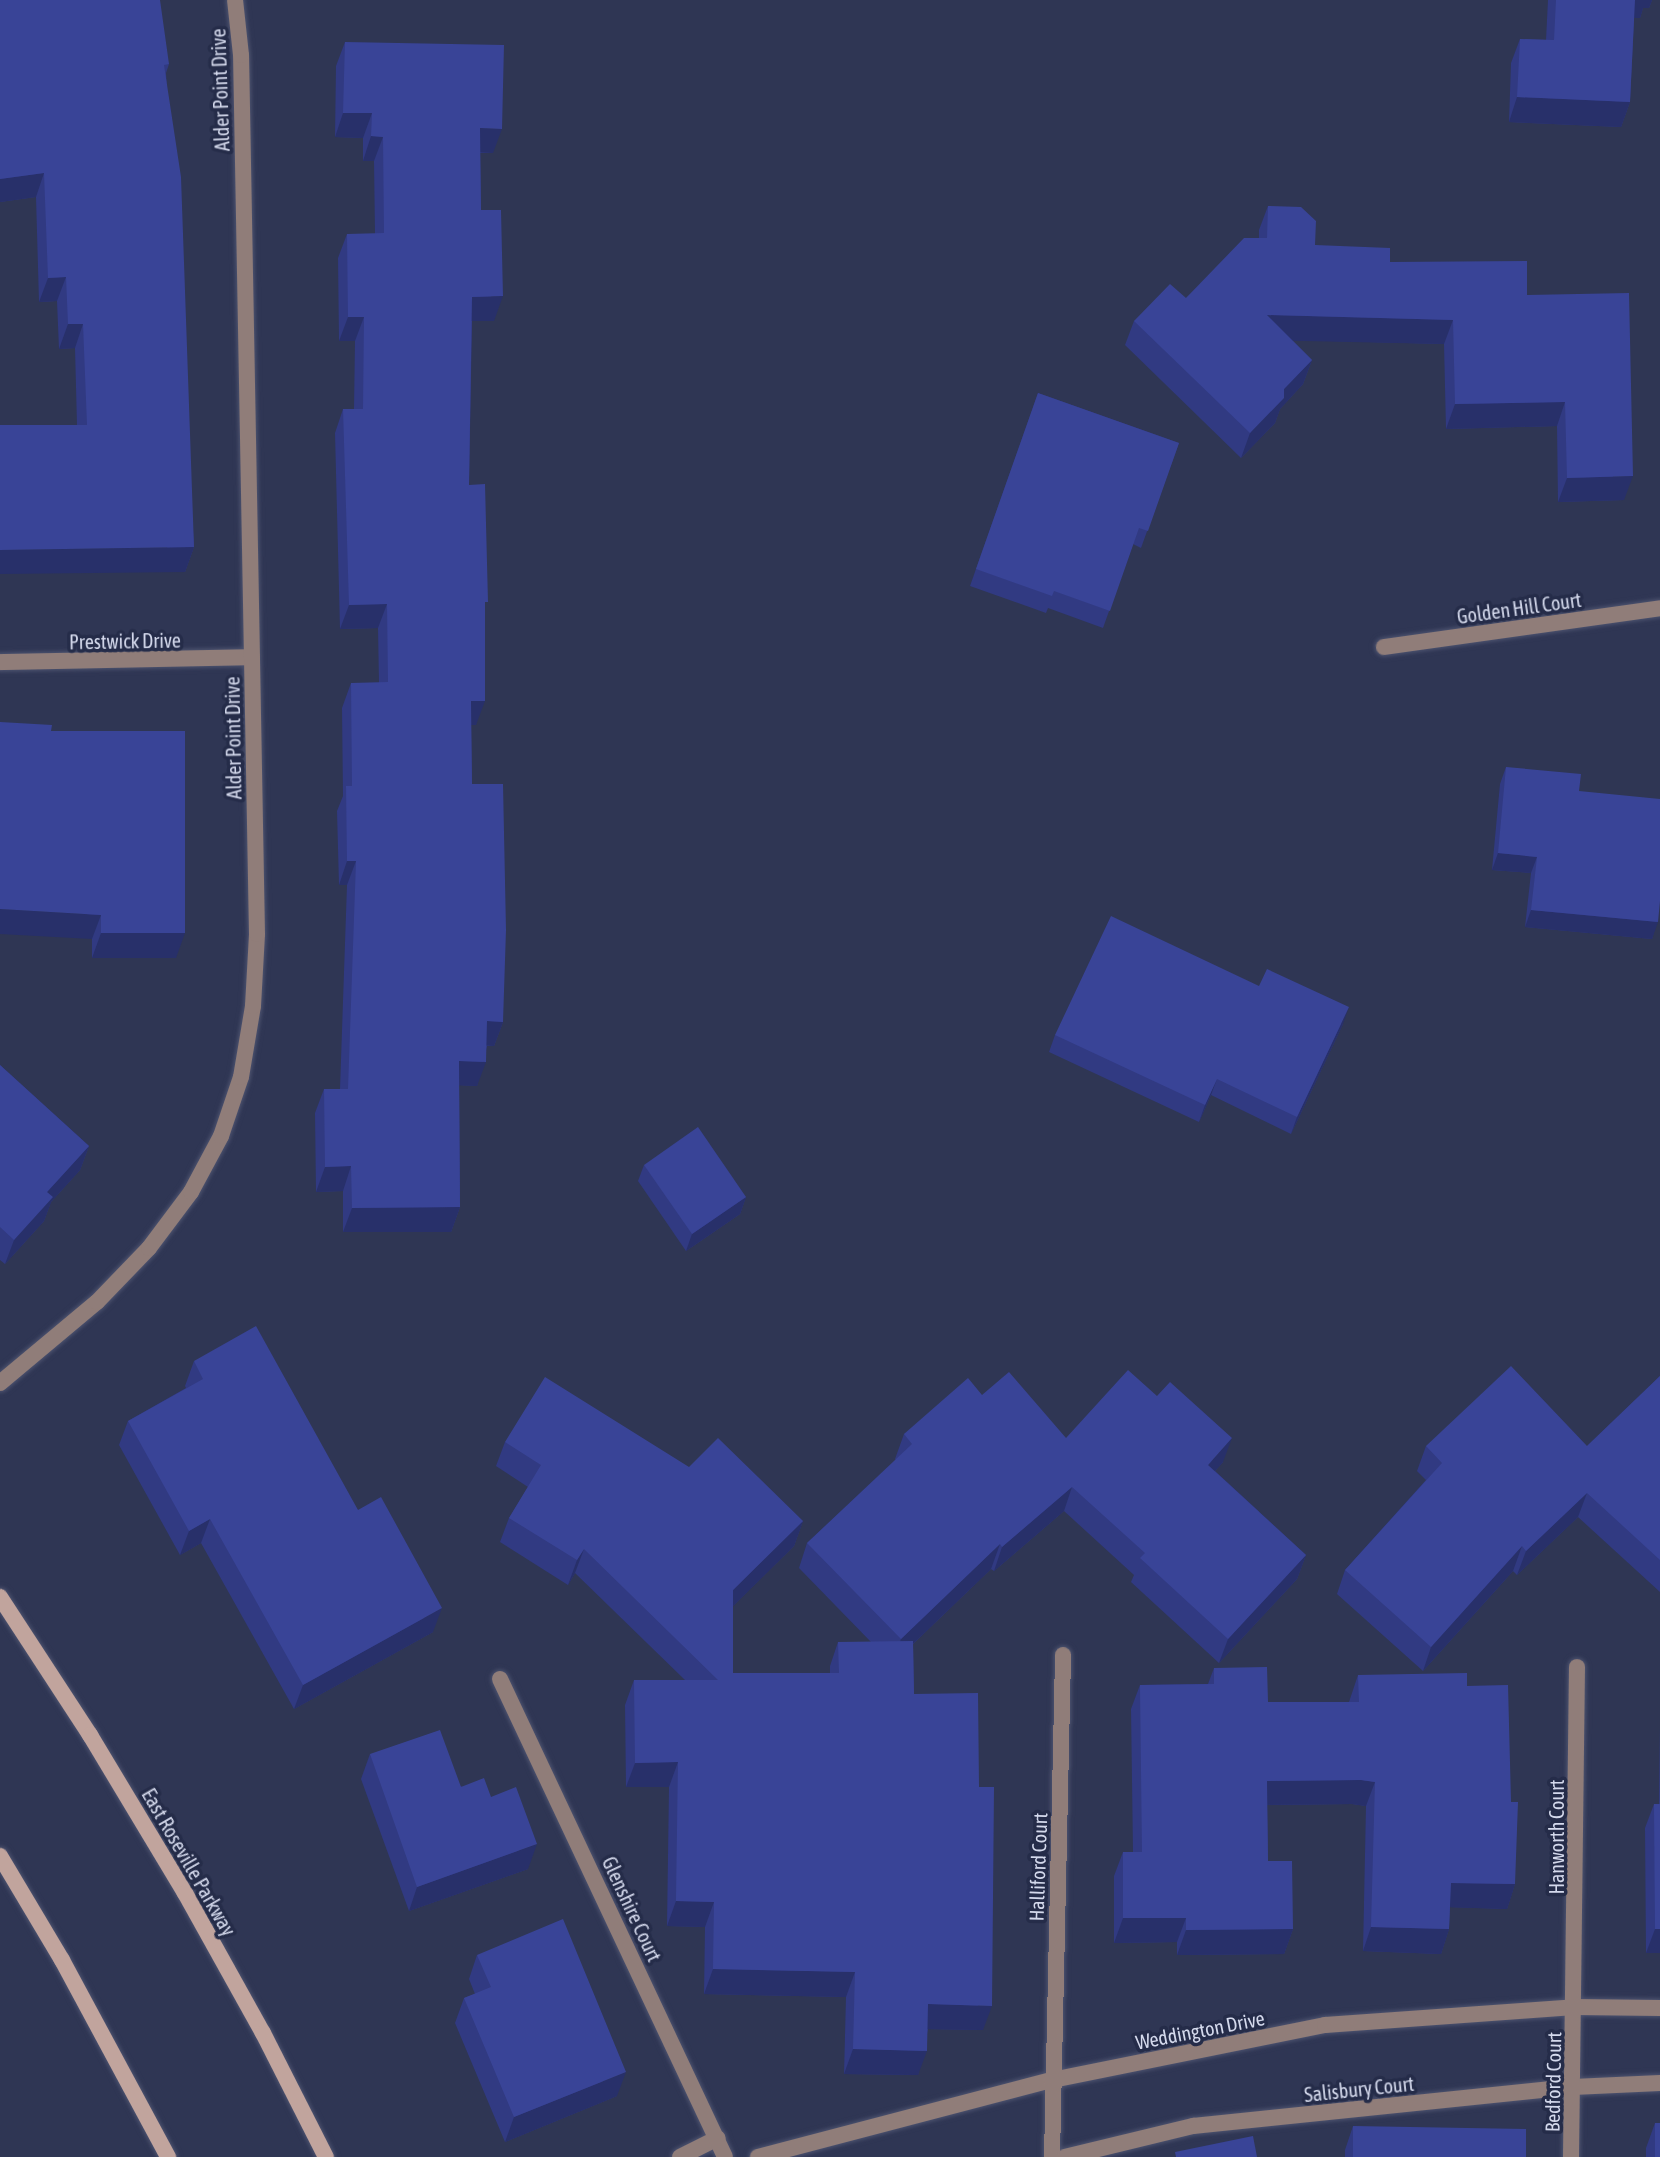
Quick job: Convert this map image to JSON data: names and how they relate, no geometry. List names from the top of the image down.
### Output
{
  "streets": {
    "main road": ["East Roseville Parkway"],
    "street": [
      "Alder Point Drive",
      "Golden Hill Court",
      "Prestwick Drive",
      "Hanworth Court",
      "Halliford Court",
      "Glenshire Court",
      "Weddington Drive",
      "Bedford Court",
      "Salisbury Court"
    ]
  },
  "crossings": [
    ["Alder Point Drive", "Prestwick Drive"],
    ["Hanworth Court", "Weddington Drive"],
    ["Hanworth Court", "Bedford Court"],
    ["Halliford Court", "Weddington Drive"],
    ["Weddington Drive", "Bedford Court"],
    ["Bedford Court", "Salisbury Court"]
  ]
}
